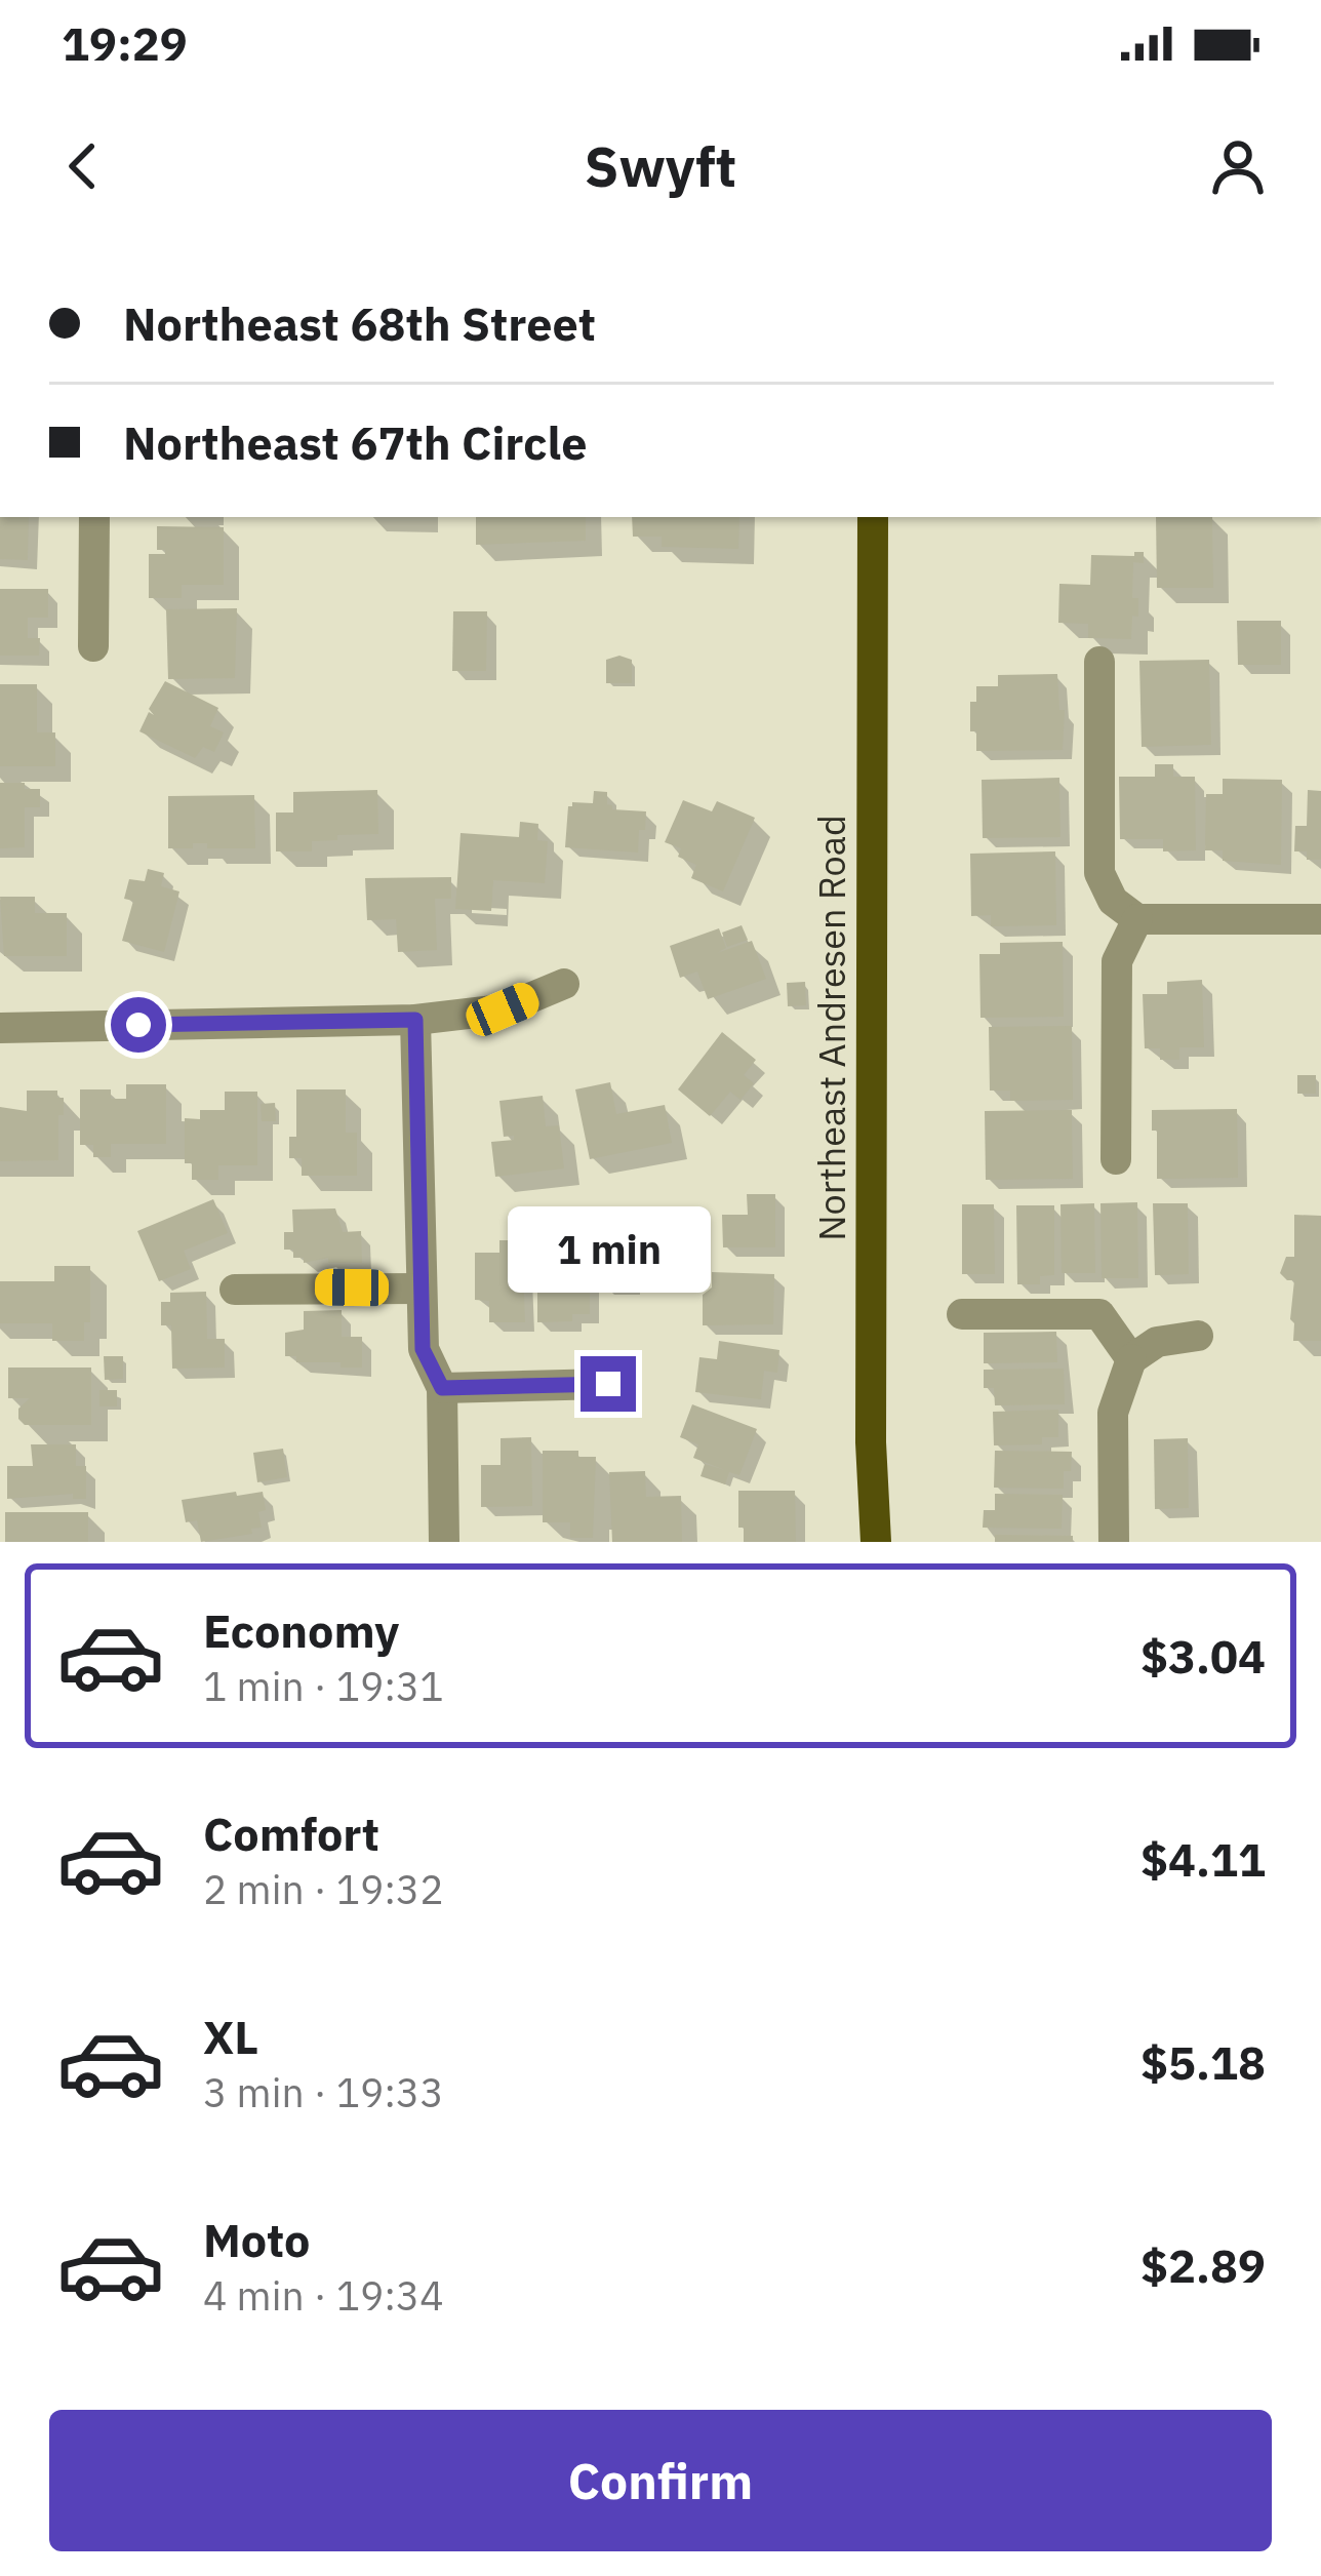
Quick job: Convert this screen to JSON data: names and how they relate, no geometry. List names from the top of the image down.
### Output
{
  "streets": {
    "main road": ["Northeast Andresen Road"]
  },
  "page": {
    "status": "19:29",
    "header": "Swyft",
    "banner": ["Northeast 68th Street", "Northeast 67th Circle"],
    "bubble": "1 min",
    "list": [
      {
        "name": "Economy",
        "note": "1 min · 19:31",
        "value": "$3.04"
      },
      {
        "name": "Comfort",
        "note": "2 min · 19:32",
        "value": "$4.11"
      },
      {
        "name": "XL",
        "note": "3 min · 19:33",
        "value": "$5.18"
      },
      {
        "name": "Moto",
        "note": "4 min · 19:34",
        "value": "$2.89"
      }
    ],
    "buttons": "Confirm"
  }
}
